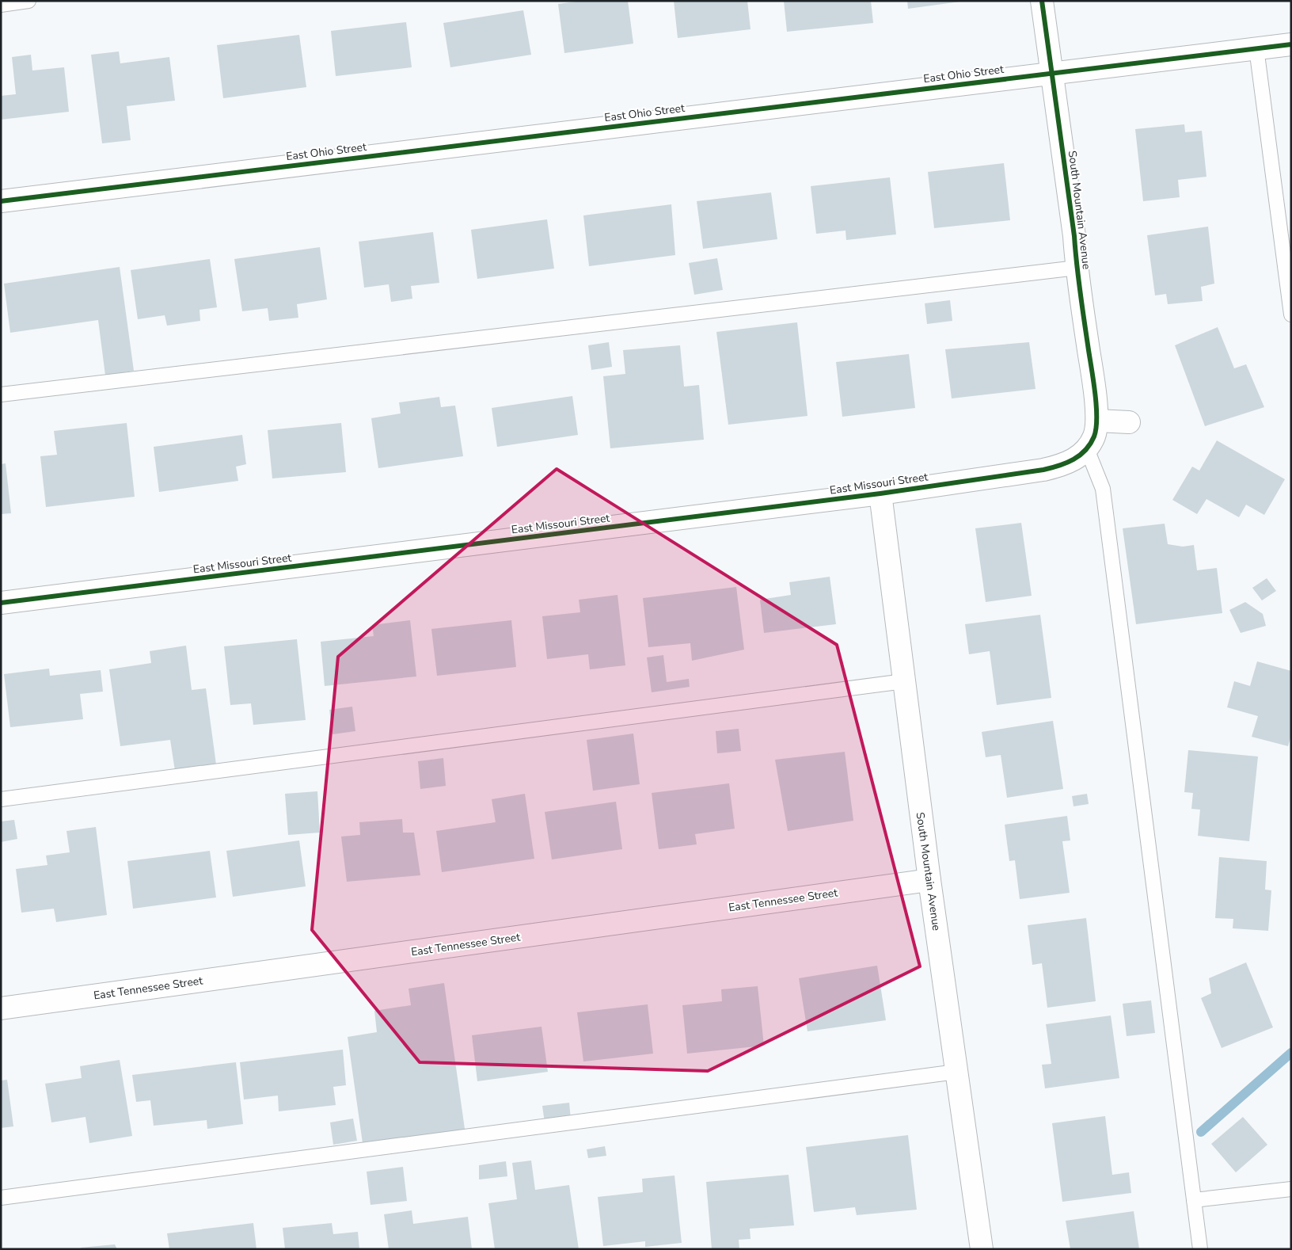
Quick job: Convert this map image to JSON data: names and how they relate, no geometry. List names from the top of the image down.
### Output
{
  "streets": {
    "street": [
      "East Ohio Street",
      "South Mountain Avenue",
      "East Missouri Street",
      "East Tennessee Street"
    ]
  },
  "crossings": [
    ["East Ohio Street", "South Mountain Avenue"],
    ["South Mountain Avenue", "East Missouri Street"],
    ["South Mountain Avenue", "East Tennessee Street"]
  ]
}
